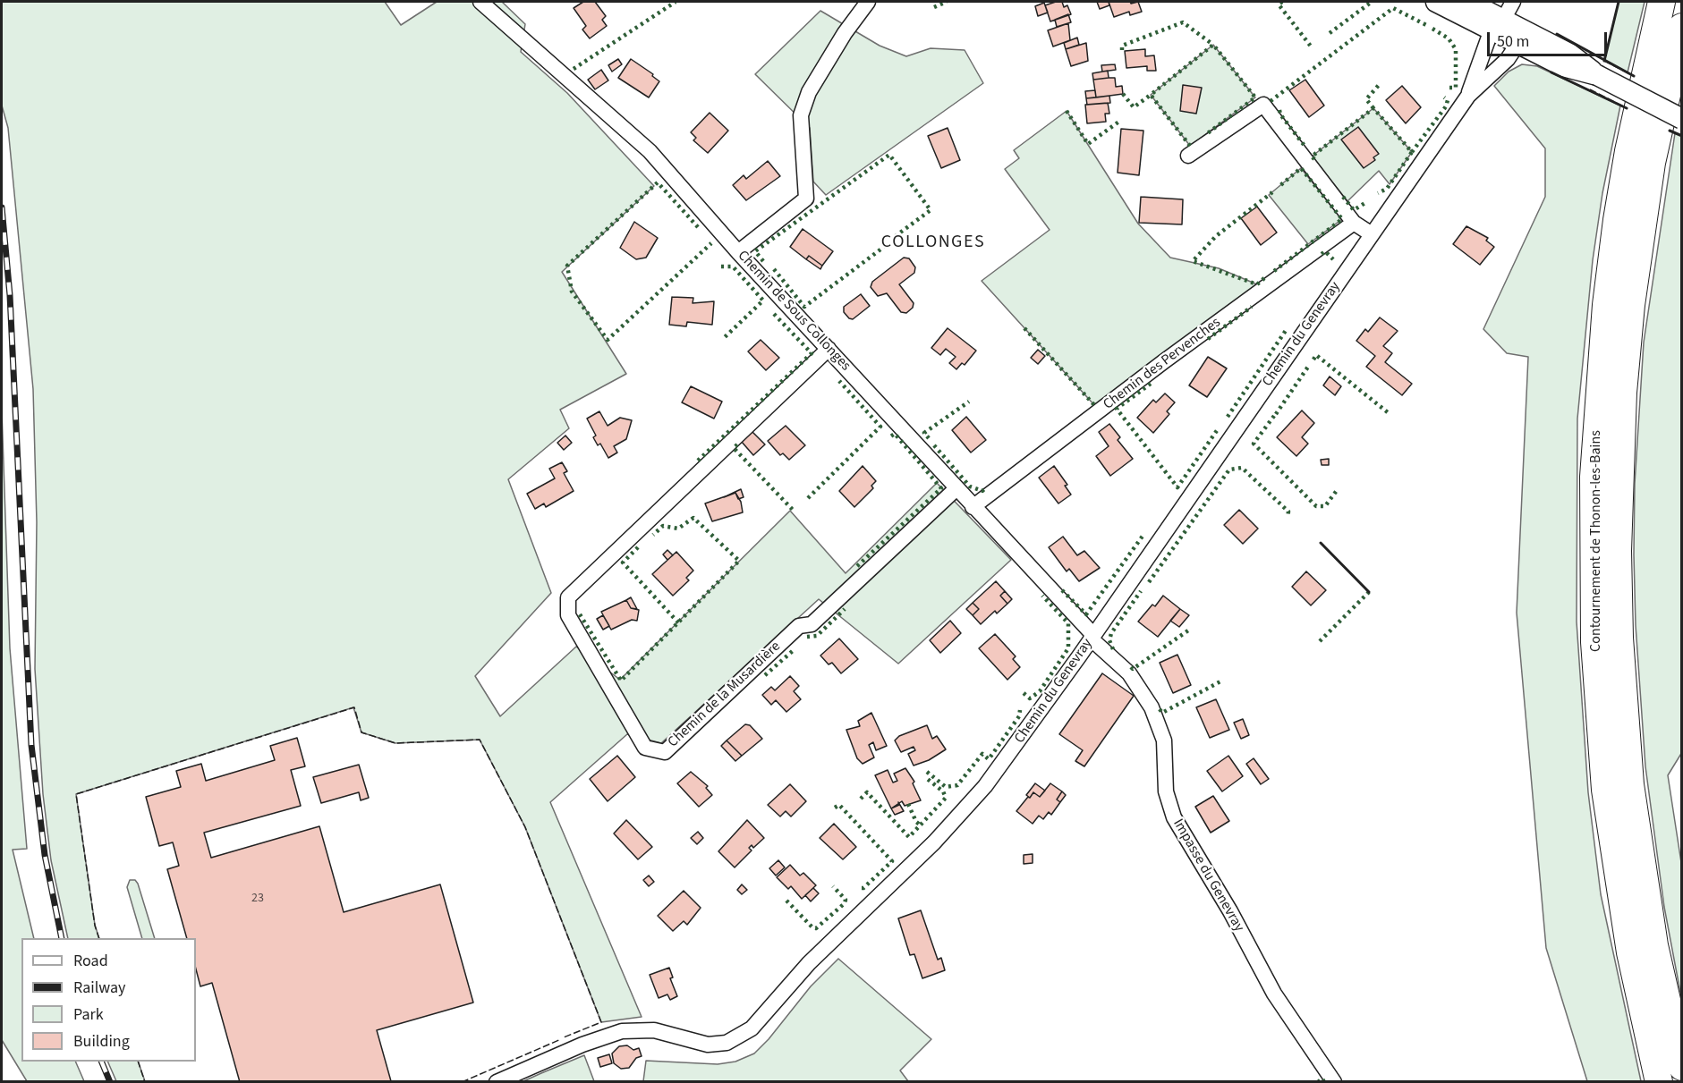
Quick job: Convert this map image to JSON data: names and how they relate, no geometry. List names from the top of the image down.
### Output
{
  "streets": {
    "highway": ["Contournement de Thonon-les-Bains"],
    "street": [
      "Chemin de Sous Collonges",
      "Chemin du Genevray",
      "Chemin des Pervenches",
      "Chemin de la Musardière",
      "Impasse du Genevray"
    ]
  },
  "crossings": [
    ["Chemin de Sous Collonges", "Chemin du Genevray"],
    ["Chemin de Sous Collonges", "Chemin des Pervenches"],
    ["Chemin de Sous Collonges", "Chemin de la Musardière"],
    ["Chemin de Sous Collonges", "Impasse du Genevray"],
    ["Chemin du Genevray", "Impasse du Genevray"]
  ],
  "districts": ["COLLONGES"],
  "house_numbers": ["23"],
  "legend": [
    "Road",
    "Railway",
    "Park",
    "Building"
  ],
  "scale_bar": "50 m"
}
